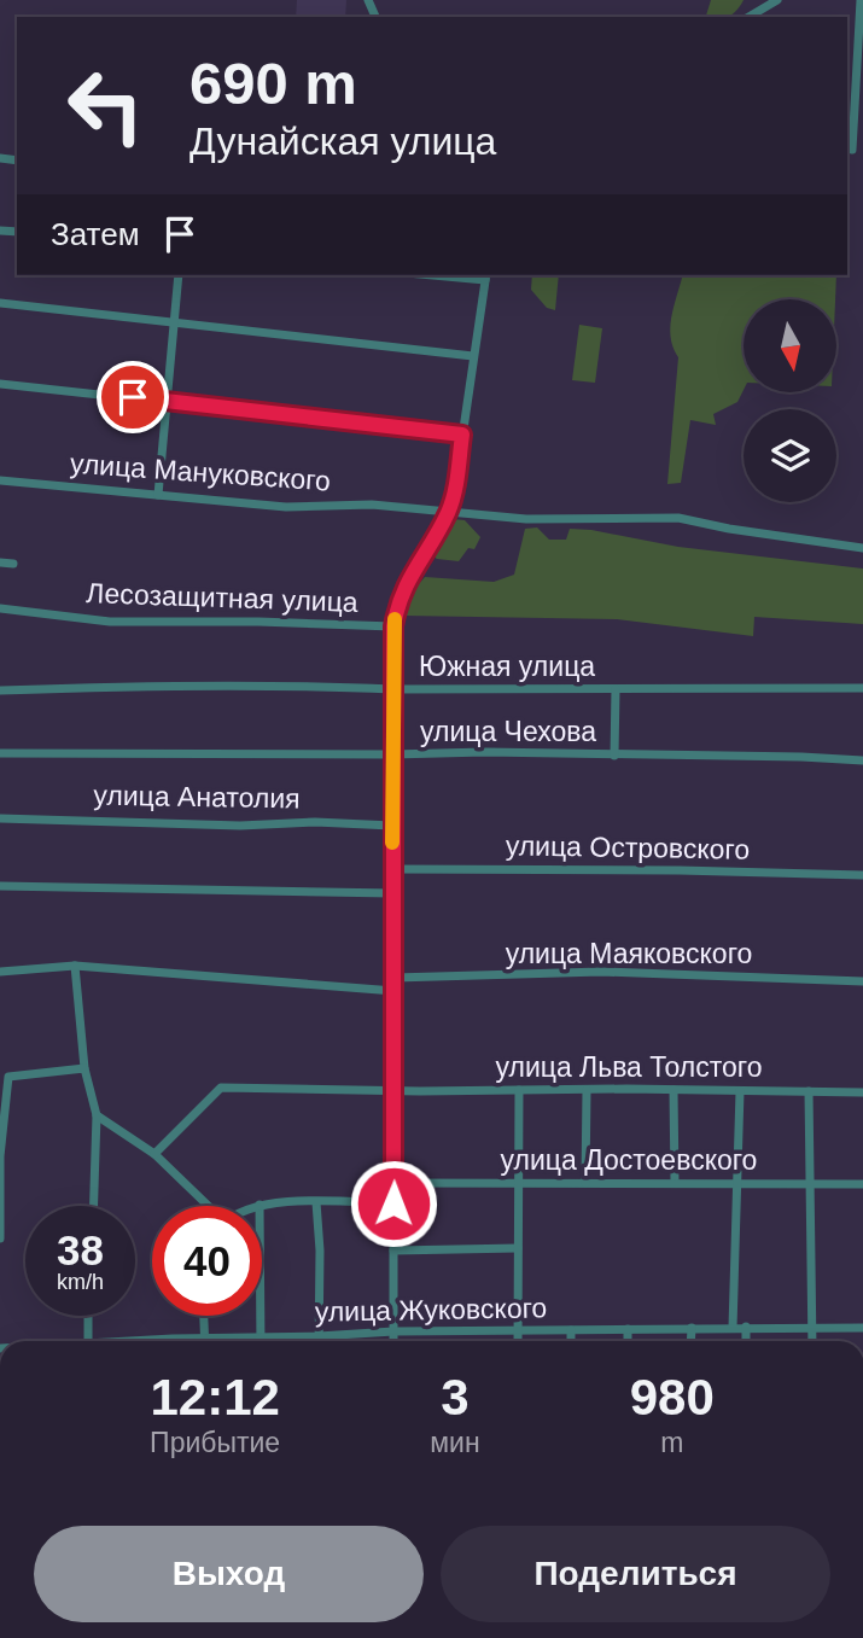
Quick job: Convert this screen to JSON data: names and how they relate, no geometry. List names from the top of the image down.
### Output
{
  "streets": {
    "street": [
      "улица Мануковского",
      "Лесозащитная улица",
      "Южная улица",
      "улица Чехова",
      "улица Анатолия",
      "улица Островского",
      "улица Маяковского",
      "улица Льва Толстого",
      "улица Достоевского",
      "улица Жуковского"
    ]
  },
  "north": "bottom",
  "page": {
    "turn": ["690 m", "Дунайская улица"],
    "then": "Затем",
    "speed": "38 km/h",
    "limit": "40",
    "eta": [
      "12:12",
      "Прибытие",
      "3",
      "мин",
      "980",
      "m"
    ],
    "buttons": ["Выход", "Поделиться"]
  }
}
